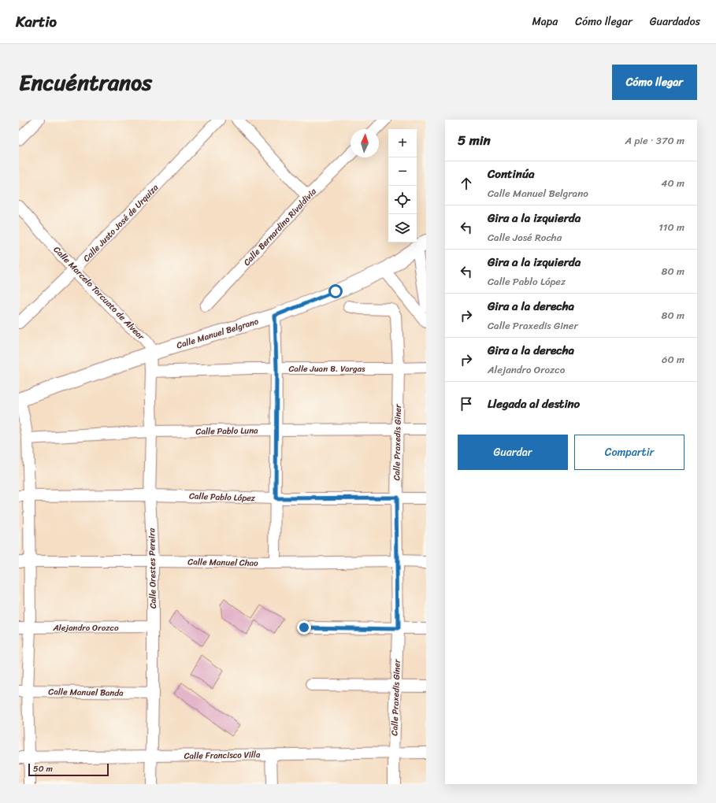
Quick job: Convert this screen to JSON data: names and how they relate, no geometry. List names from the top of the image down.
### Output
{
  "streets": {
    "street": [
      "Calle Justo José de Urquiza",
      "Calle Bernardino Rivaldivia",
      "Calle Marcelo Torcuato de Alvear",
      "Calle Manuel Belgrano",
      "Calle Juan B. Vargas",
      "Calle Pablo Luna",
      "Calle Praxedis Giner",
      "Calle Pablo López",
      "Calle Manuel Chao",
      "Calle Orestes Pereira",
      "Alejandro Orozco",
      "Calle Manuel Banda",
      "Calle Francisco Villa"
    ]
  },
  "crossings": [
    ["Calle Justo José de Urquiza", "Calle Marcelo Torcuato de Alvear"],
    ["Calle Marcelo Torcuato de Alvear", "Calle Manuel Belgrano"],
    ["Calle Marcelo Torcuato de Alvear", "Calle Orestes Pereira"],
    ["Calle Manuel Belgrano", "Calle Orestes Pereira"],
    ["Calle Juan B. Vargas", "Calle Praxedis Giner"],
    ["Calle Juan B. Vargas", "Calle Orestes Pereira"],
    ["Calle Pablo Luna", "Calle Praxedis Giner"],
    ["Calle Pablo Luna", "Calle Orestes Pereira"],
    ["Calle Praxedis Giner", "Calle Pablo López"],
    ["Calle Praxedis Giner", "Calle Manuel Chao"],
    ["Calle Praxedis Giner", "Calle Francisco Villa"],
    ["Calle Pablo López", "Calle Orestes Pereira"],
    ["Calle Manuel Chao", "Calle Orestes Pereira"],
    ["Calle Orestes Pereira", "Alejandro Orozco"],
    ["Calle Orestes Pereira", "Calle Manuel Banda"],
    ["Calle Orestes Pereira", "Calle Francisco Villa"]
  ],
  "scale_bar": "50 m",
  "north": "top",
  "page": {
    "header": "Kartio",
    "nav": ["Mapa", "Cómo llegar", "Guardados"],
    "title": "Encuéntranos",
    "buttons": [
      "Cómo llegar",
      ["Guardar", "Compartir"]
    ],
    "heading": ["5 min", "A pie · 370 m"],
    "map_buttons": ["+", "−"],
    "list": [
      ["Continúa", "Calle Manuel Belgrano", "40 m"],
      ["Gira a la izquierda", "Calle José Rocha", "110 m"],
      ["Gira a la izquierda", "Calle Pablo López", "80 m"],
      ["Gira a la derecha", "Calle Praxedis Giner", "80 m"],
      ["Gira a la derecha", "Alejandro Orozco", "60 m"],
      "Llegada al destino"
    ],
    "scale": "50 m"
  }
}
